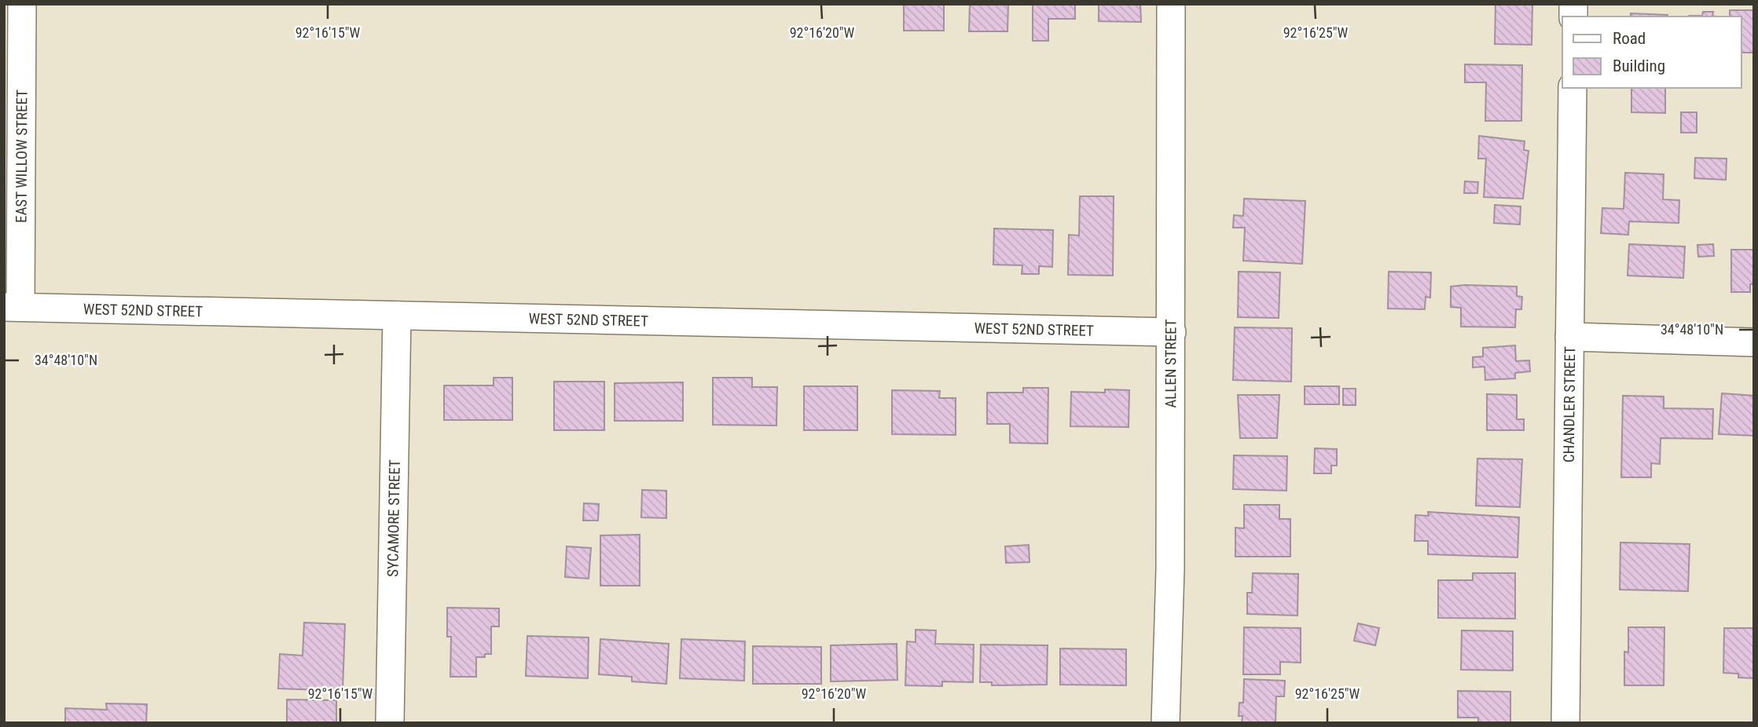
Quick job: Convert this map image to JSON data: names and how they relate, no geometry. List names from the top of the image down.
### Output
{
  "streets": {
    "street": [
      "EAST WILLOW STREET",
      "WEST 52ND STREET",
      "ALLEN STREET",
      "CHANDLER STREET",
      "SYCAMORE STREET"
    ]
  },
  "crossings": [
    ["EAST WILLOW STREET", "WEST 52ND STREET"],
    ["WEST 52ND STREET", "ALLEN STREET"],
    ["WEST 52ND STREET", "SYCAMORE STREET"]
  ],
  "legend": ["Road", "Building"],
  "coordinates": [
    "92°16'15\"W",
    "92°16'20\"W",
    "92°16'25\"W",
    "34°48'10\"N"
  ]
}
